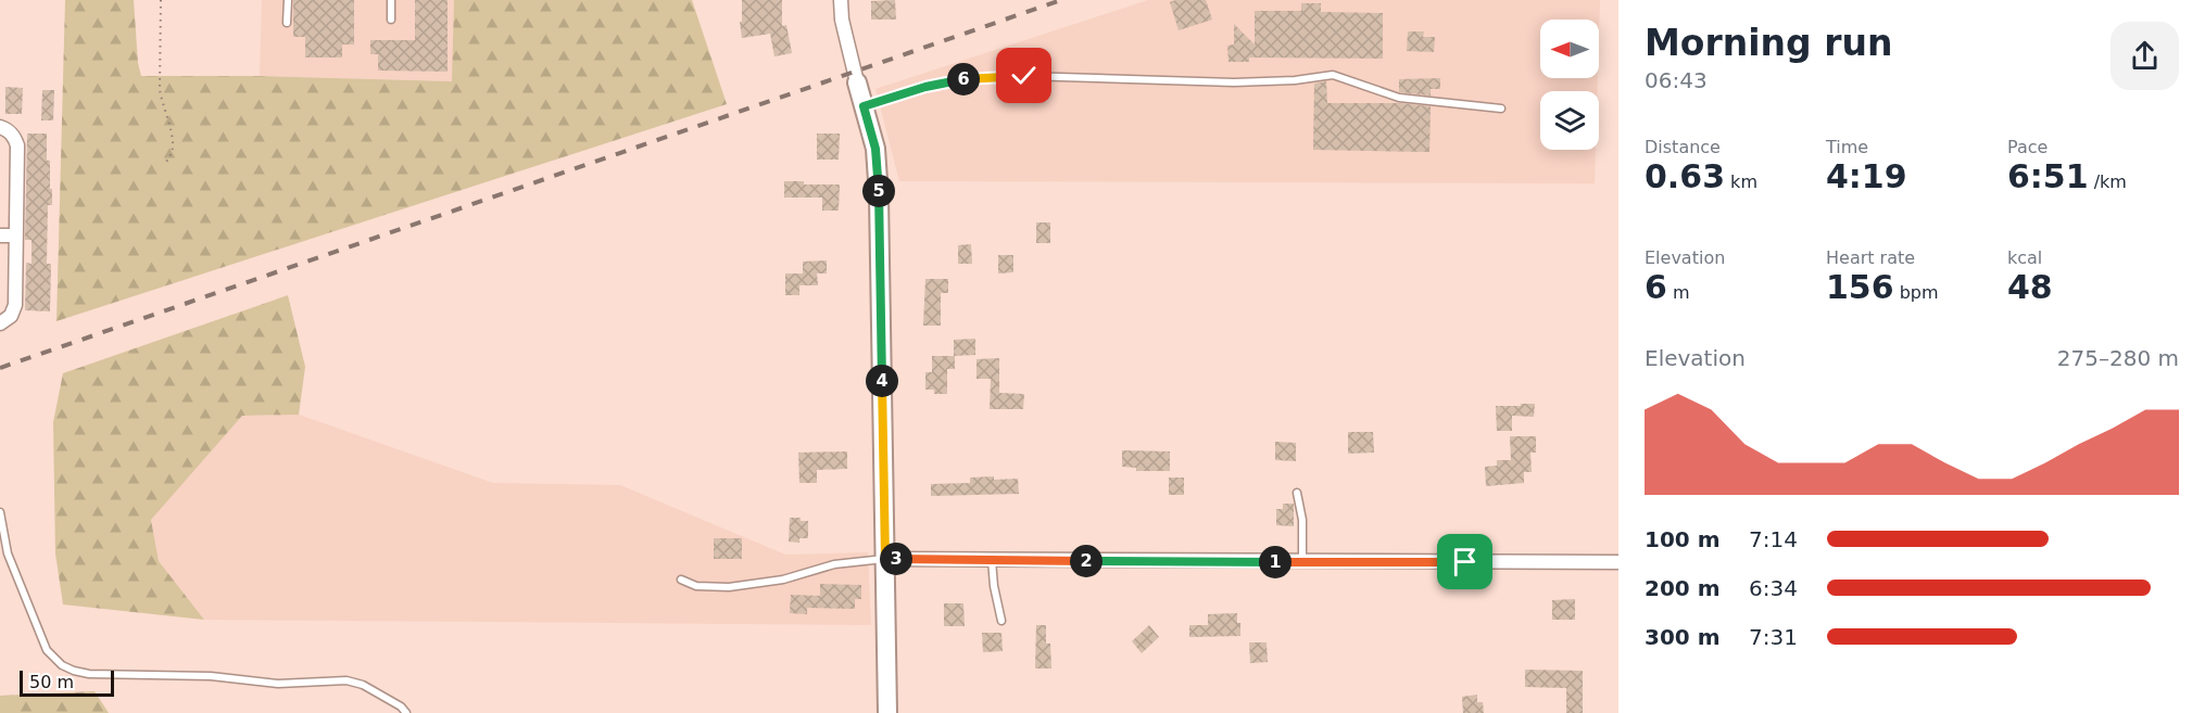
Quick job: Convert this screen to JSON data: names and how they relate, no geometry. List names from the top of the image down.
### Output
{
  "scale_bar": "50 m",
  "north": "left",
  "page": {
    "heading": ["Morning run", "06:43"],
    "pins": [
      "6",
      "5",
      "4",
      "3",
      "2",
      "1"
    ],
    "stats": [
      ["Distance", "0.63 km"],
      ["Time", "4:19"],
      ["Pace", "6:51 /km"],
      ["Elevation", "6 m"],
      ["Heart rate", "156 bpm"],
      ["kcal", "48"]
    ],
    "chart": ["Elevation", "275–280 m"],
    "list": [
      {
        "name": "100 m",
        "note": "7:14"
      },
      {
        "name": "200 m",
        "note": "6:34"
      },
      {
        "name": "300 m",
        "note": "7:31"
      }
    ],
    "scale": "50 m"
  }
}
